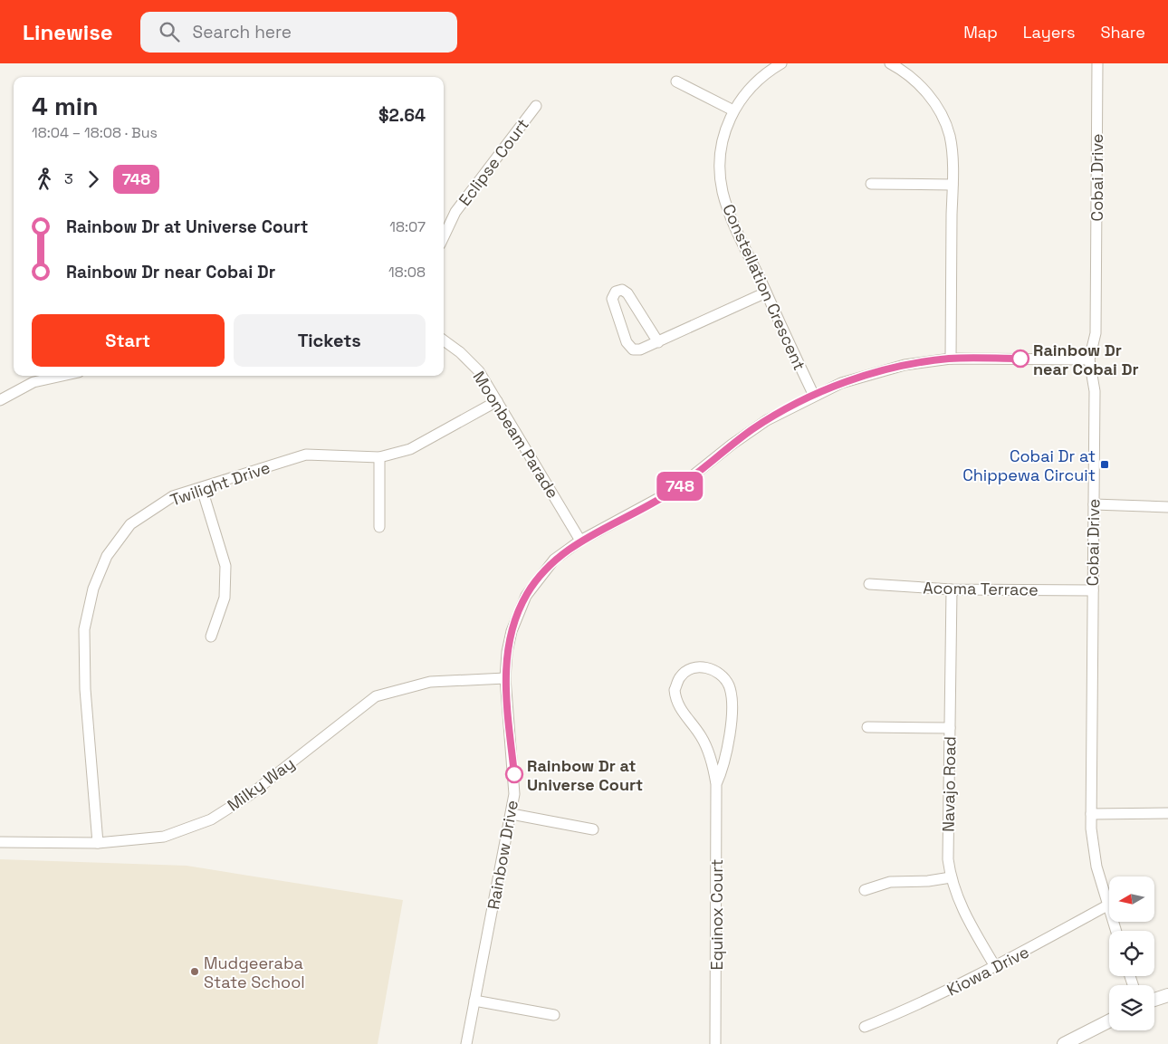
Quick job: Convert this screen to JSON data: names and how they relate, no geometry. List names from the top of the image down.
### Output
{
  "streets": {
    "street": [
      "Eclipse Court",
      "Cobai Drive",
      "Constellation Crescent",
      "Moonbeam Parade",
      "Twilight Drive",
      "Acoma Terrace",
      "Milky Way",
      "Navajo Road",
      "Rainbow Drive",
      "Equinox Court",
      "Kiowa Drive"
    ]
  },
  "crossings": [
    ["Cobai Drive", "Acoma Terrace"],
    ["Cobai Drive", "Rainbow Drive"],
    ["Cobai Drive", "Kiowa Drive"],
    ["Constellation Crescent", "Rainbow Drive"],
    ["Moonbeam Parade", "Twilight Drive"],
    ["Moonbeam Parade", "Rainbow Drive"],
    ["Twilight Drive", "Milky Way"],
    ["Acoma Terrace", "Navajo Road"],
    ["Milky Way", "Rainbow Drive"],
    ["Navajo Road", "Kiowa Drive"]
  ],
  "places": {
    "other": ["Rainbow Dr near Cobai Dr", "Rainbow Dr at Universe Court", "Mudgeeraba State School"],
    "transit": ["Cobai Dr at Chippewa Circuit"]
  },
  "lines": ["bus line 748"],
  "north": "left",
  "page": {
    "header": "Linewise",
    "search": "Search here",
    "nav": ["Map", "Layers", "Share"],
    "on_map": "748",
    "heading": ["4 min", "18:04 – 18:08 · Bus", "$2.64"],
    "legs": ["3", "748"],
    "list": [
      {
        "name": "Rainbow Dr at Universe Court",
        "value": "18:07"
      },
      {
        "name": "Rainbow Dr near Cobai Dr",
        "value": "18:08"
      }
    ],
    "buttons": ["Start", "Tickets"]
  }
}
